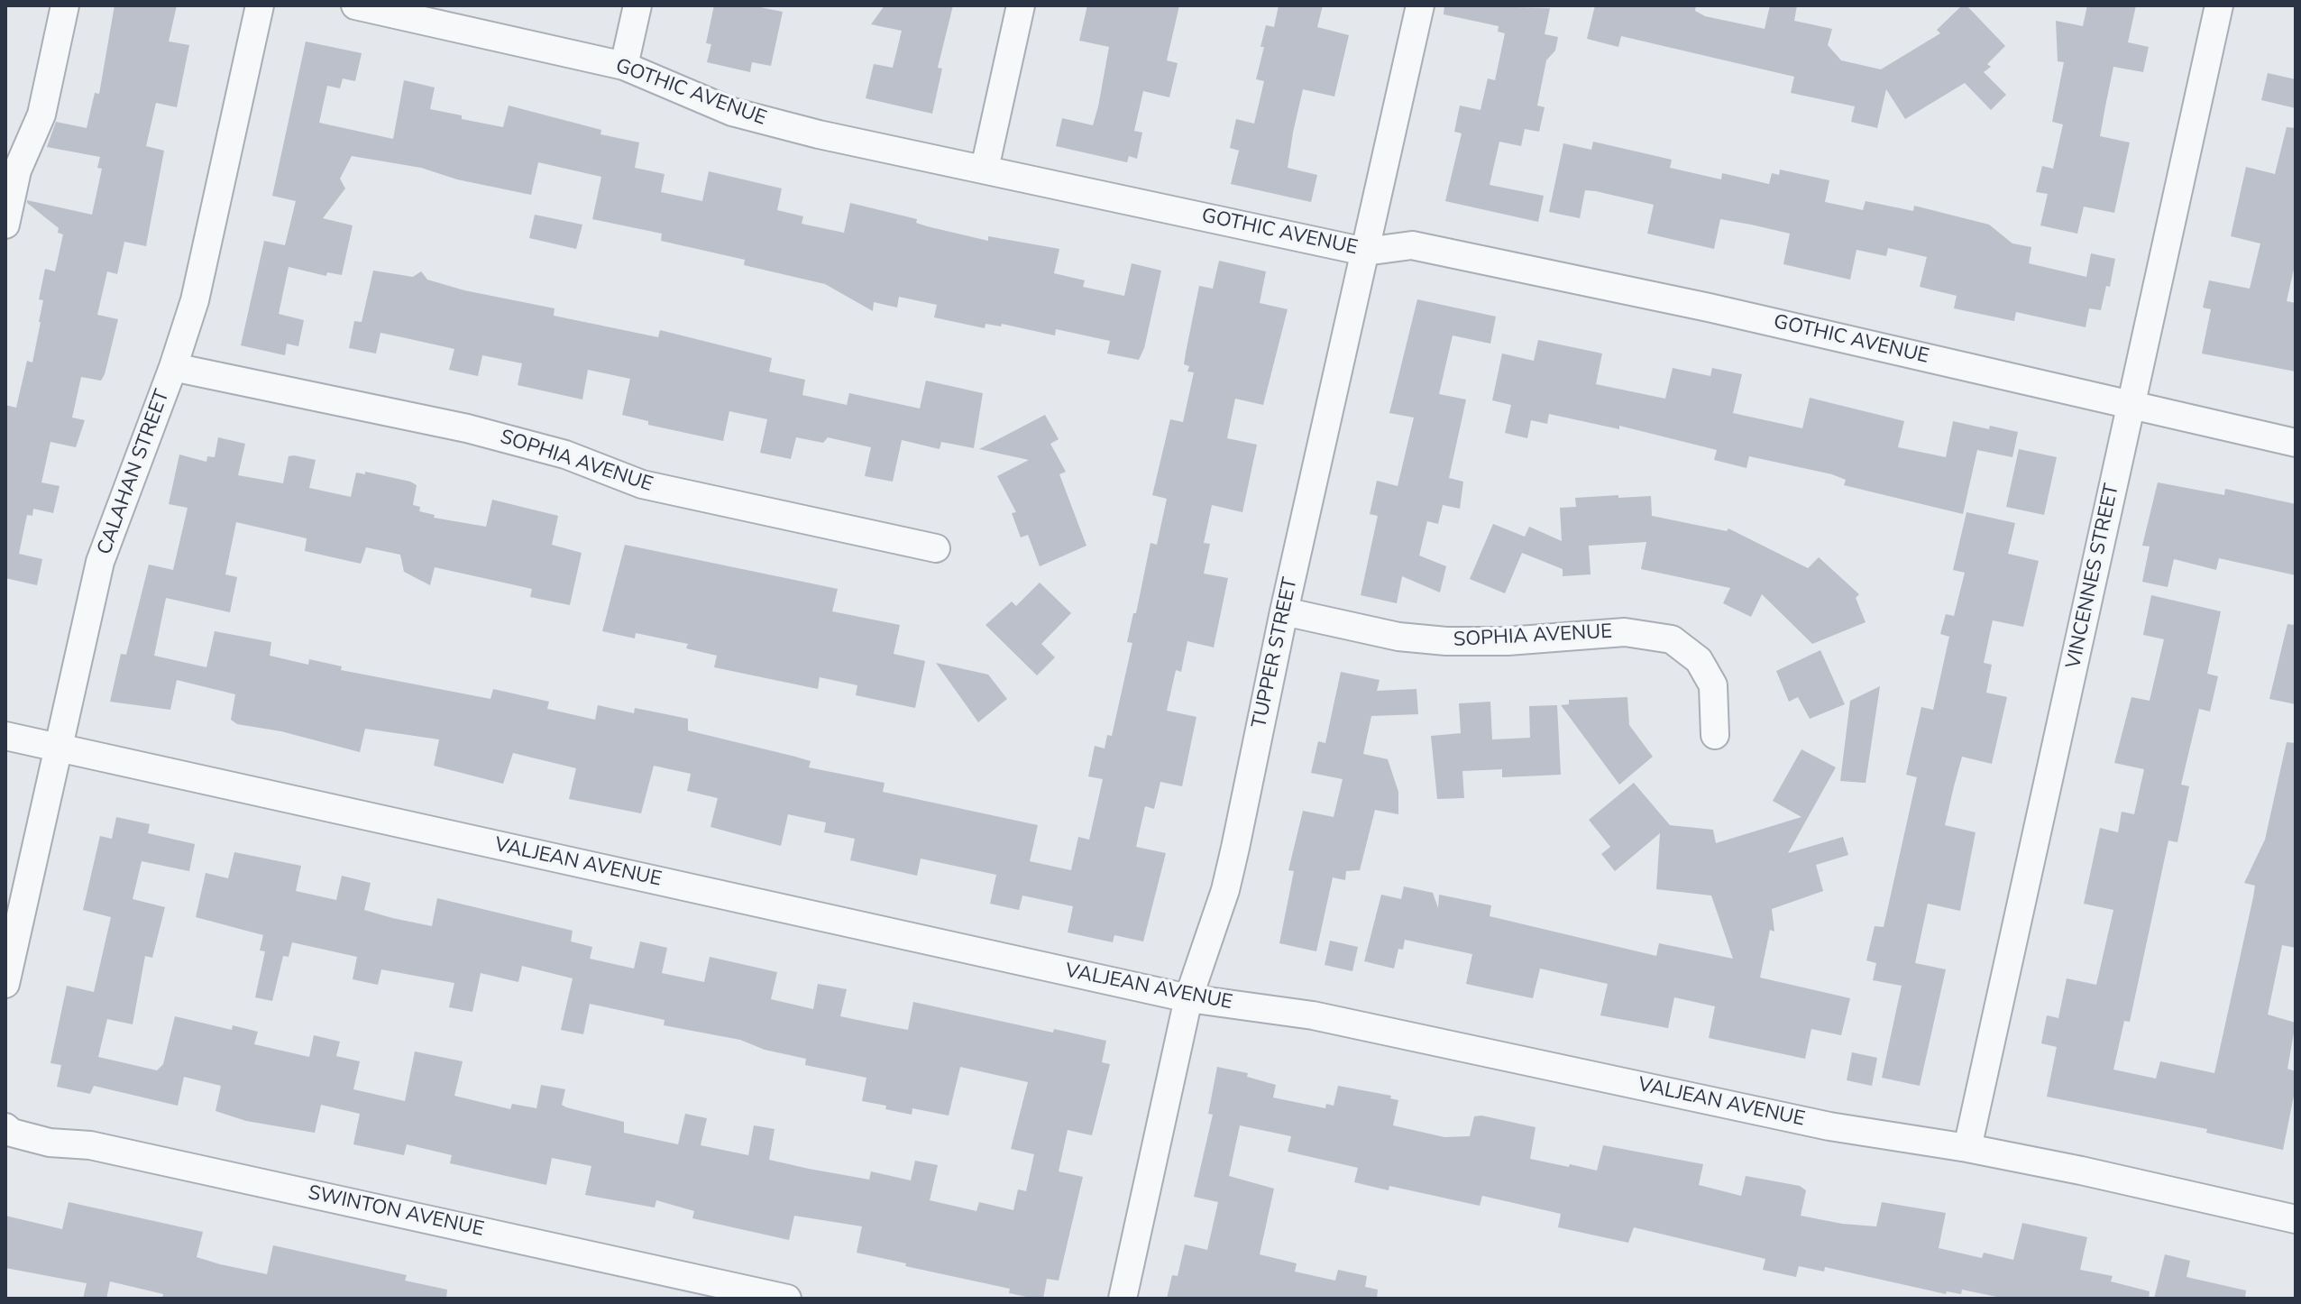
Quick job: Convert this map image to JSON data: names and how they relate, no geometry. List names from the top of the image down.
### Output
{
  "streets": {
    "street": [
      "GOTHIC AVENUE",
      "SOPHIA AVENUE",
      "CALAHAN STREET",
      "VINCENNES STREET",
      "TUPPER STREET",
      "VALJEAN AVENUE",
      "SWINTON AVENUE"
    ]
  },
  "crossings": [
    ["GOTHIC AVENUE", "VINCENNES STREET"],
    ["GOTHIC AVENUE", "TUPPER STREET"],
    ["SOPHIA AVENUE", "CALAHAN STREET"],
    ["SOPHIA AVENUE", "TUPPER STREET"],
    ["CALAHAN STREET", "VALJEAN AVENUE"],
    ["VINCENNES STREET", "VALJEAN AVENUE"],
    ["TUPPER STREET", "VALJEAN AVENUE"]
  ]
}
